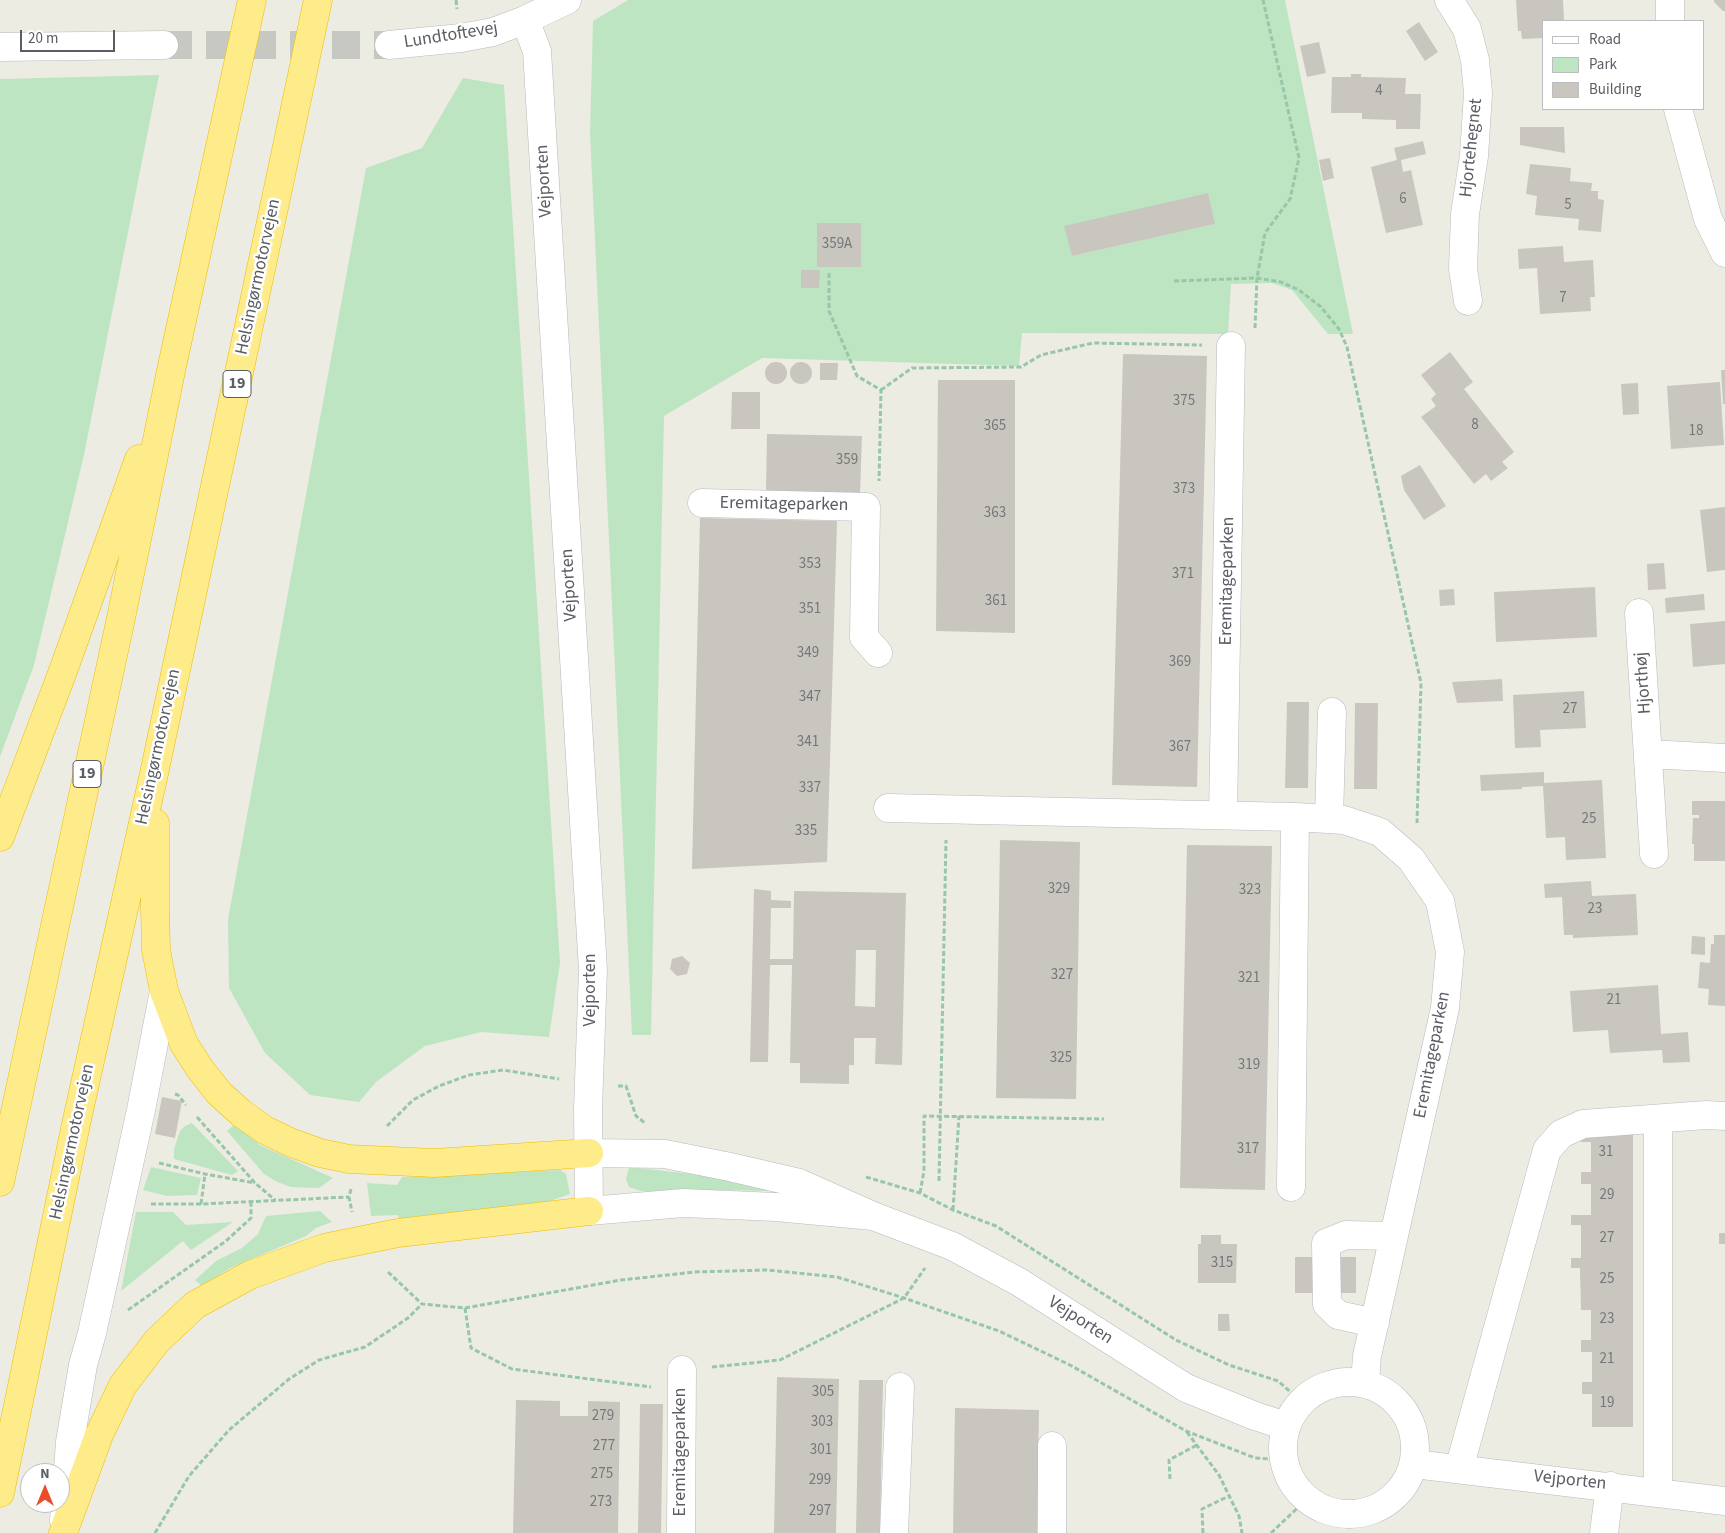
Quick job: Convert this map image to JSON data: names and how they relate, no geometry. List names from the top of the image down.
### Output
{
  "streets": {
    "highway": ["Helsingørmotorvejen", "19"],
    "street": [
      "Lundtoftevej",
      "Hjortehegnet",
      "Vejporten",
      "Eremitageparken",
      "Hjorthøj"
    ]
  },
  "crossings": [
    ["Lundtoftevej", "Vejporten"],
    ["Vejporten", "Eremitageparken"]
  ],
  "house_numbers": [
    "4",
    "6",
    "5",
    "359A",
    "7",
    "375",
    "8",
    "365",
    "18",
    "359",
    "373",
    "363",
    "353",
    "371",
    "361",
    "351",
    "349",
    "369",
    "347",
    "27",
    "341",
    "367",
    "337",
    "25",
    "335",
    "329",
    "323",
    "23",
    "327",
    "321",
    "21",
    "325",
    "319",
    "317",
    "31",
    "29",
    "27",
    "315",
    "25",
    "23",
    "21",
    "305",
    "19",
    "279",
    "303",
    "277",
    "301",
    "275",
    "299",
    "273",
    "297"
  ],
  "legend": ["Road", "Park", "Building"],
  "scale_bar": "20 m",
  "north": "top"
}
